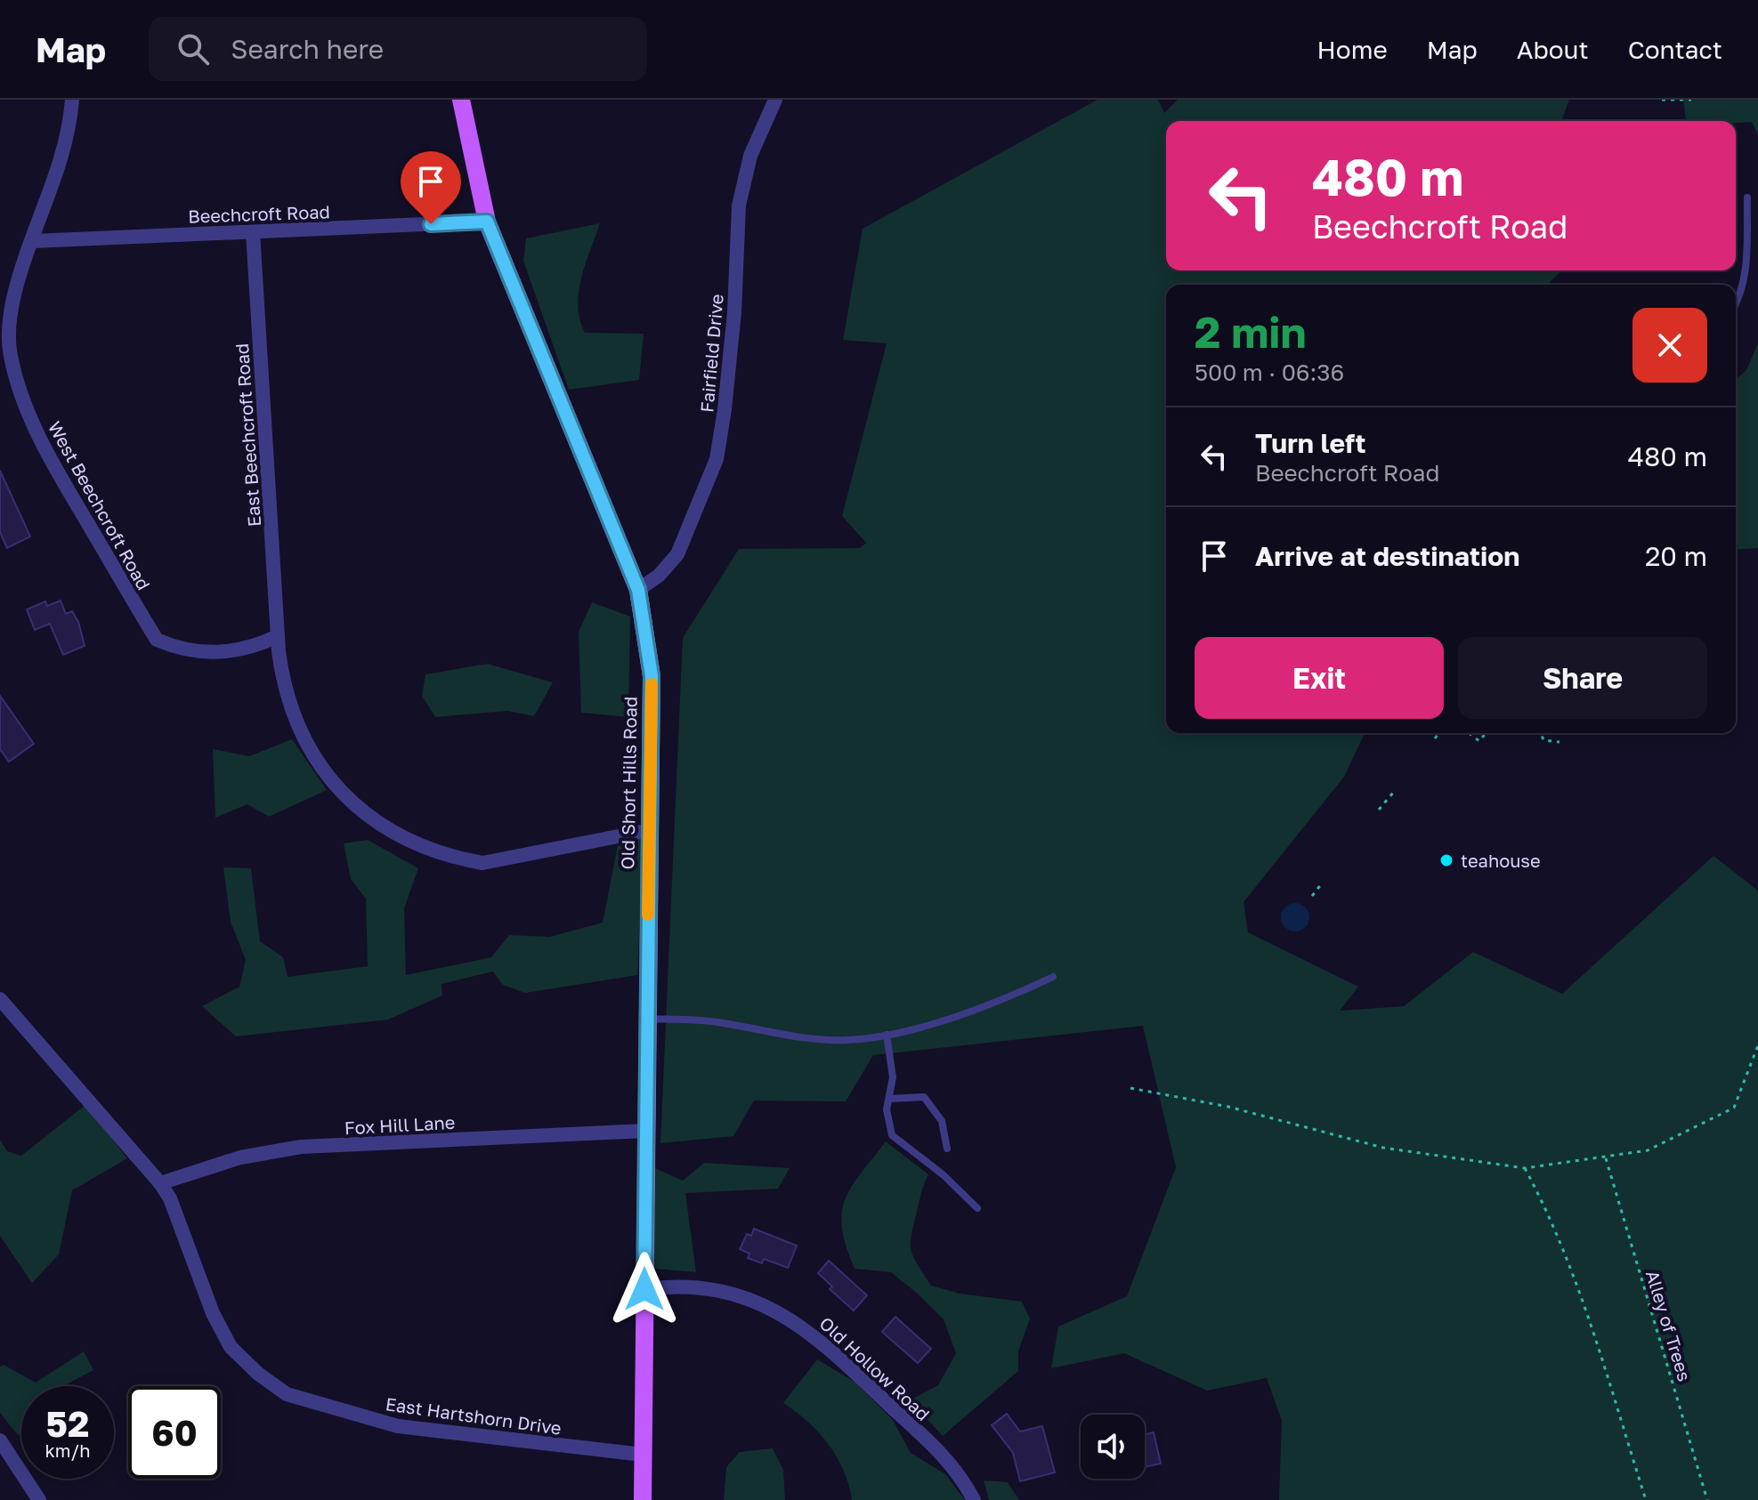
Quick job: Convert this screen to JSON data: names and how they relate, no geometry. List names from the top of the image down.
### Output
{
  "streets": {
    "main road": ["Old Short Hills Road"],
    "street": [
      "Beechcroft Road",
      "Fairfield Drive",
      "East Beechcroft Road",
      "West Beechcroft Road",
      "Fox Hill Lane",
      "Old Hollow Road",
      "East Hartshorn Drive"
    ],
    "path": ["Alley of Trees"]
  },
  "crossings": [
    ["Beechcroft Road", "East Beechcroft Road"],
    ["Beechcroft Road", "West Beechcroft Road"],
    ["Beechcroft Road", "Old Short Hills Road"],
    ["Fairfield Drive", "Old Short Hills Road"],
    ["East Beechcroft Road", "West Beechcroft Road"],
    ["East Beechcroft Road", "Old Short Hills Road"],
    ["Old Short Hills Road", "Fox Hill Lane"],
    ["Old Short Hills Road", "Old Hollow Road"],
    ["Old Short Hills Road", "East Hartshorn Drive"],
    ["Fox Hill Lane", "East Hartshorn Drive"]
  ],
  "places": ["teahouse"],
  "page": {
    "header": "Map",
    "search": "Search here",
    "nav": [
      "Home",
      "Map",
      "About",
      "Contact"
    ],
    "turn": ["480 m", "Beechcroft Road"],
    "heading": ["2 min", "500 m · 06:36"],
    "list": [
      {
        "name": "Turn left",
        "note": "Beechcroft Road",
        "value": "480 m"
      },
      {
        "name": "Arrive at destination",
        "value": "20 m"
      }
    ],
    "buttons": ["Exit", "Share"],
    "speed": "52 km/h",
    "limit": "60"
  }
}
